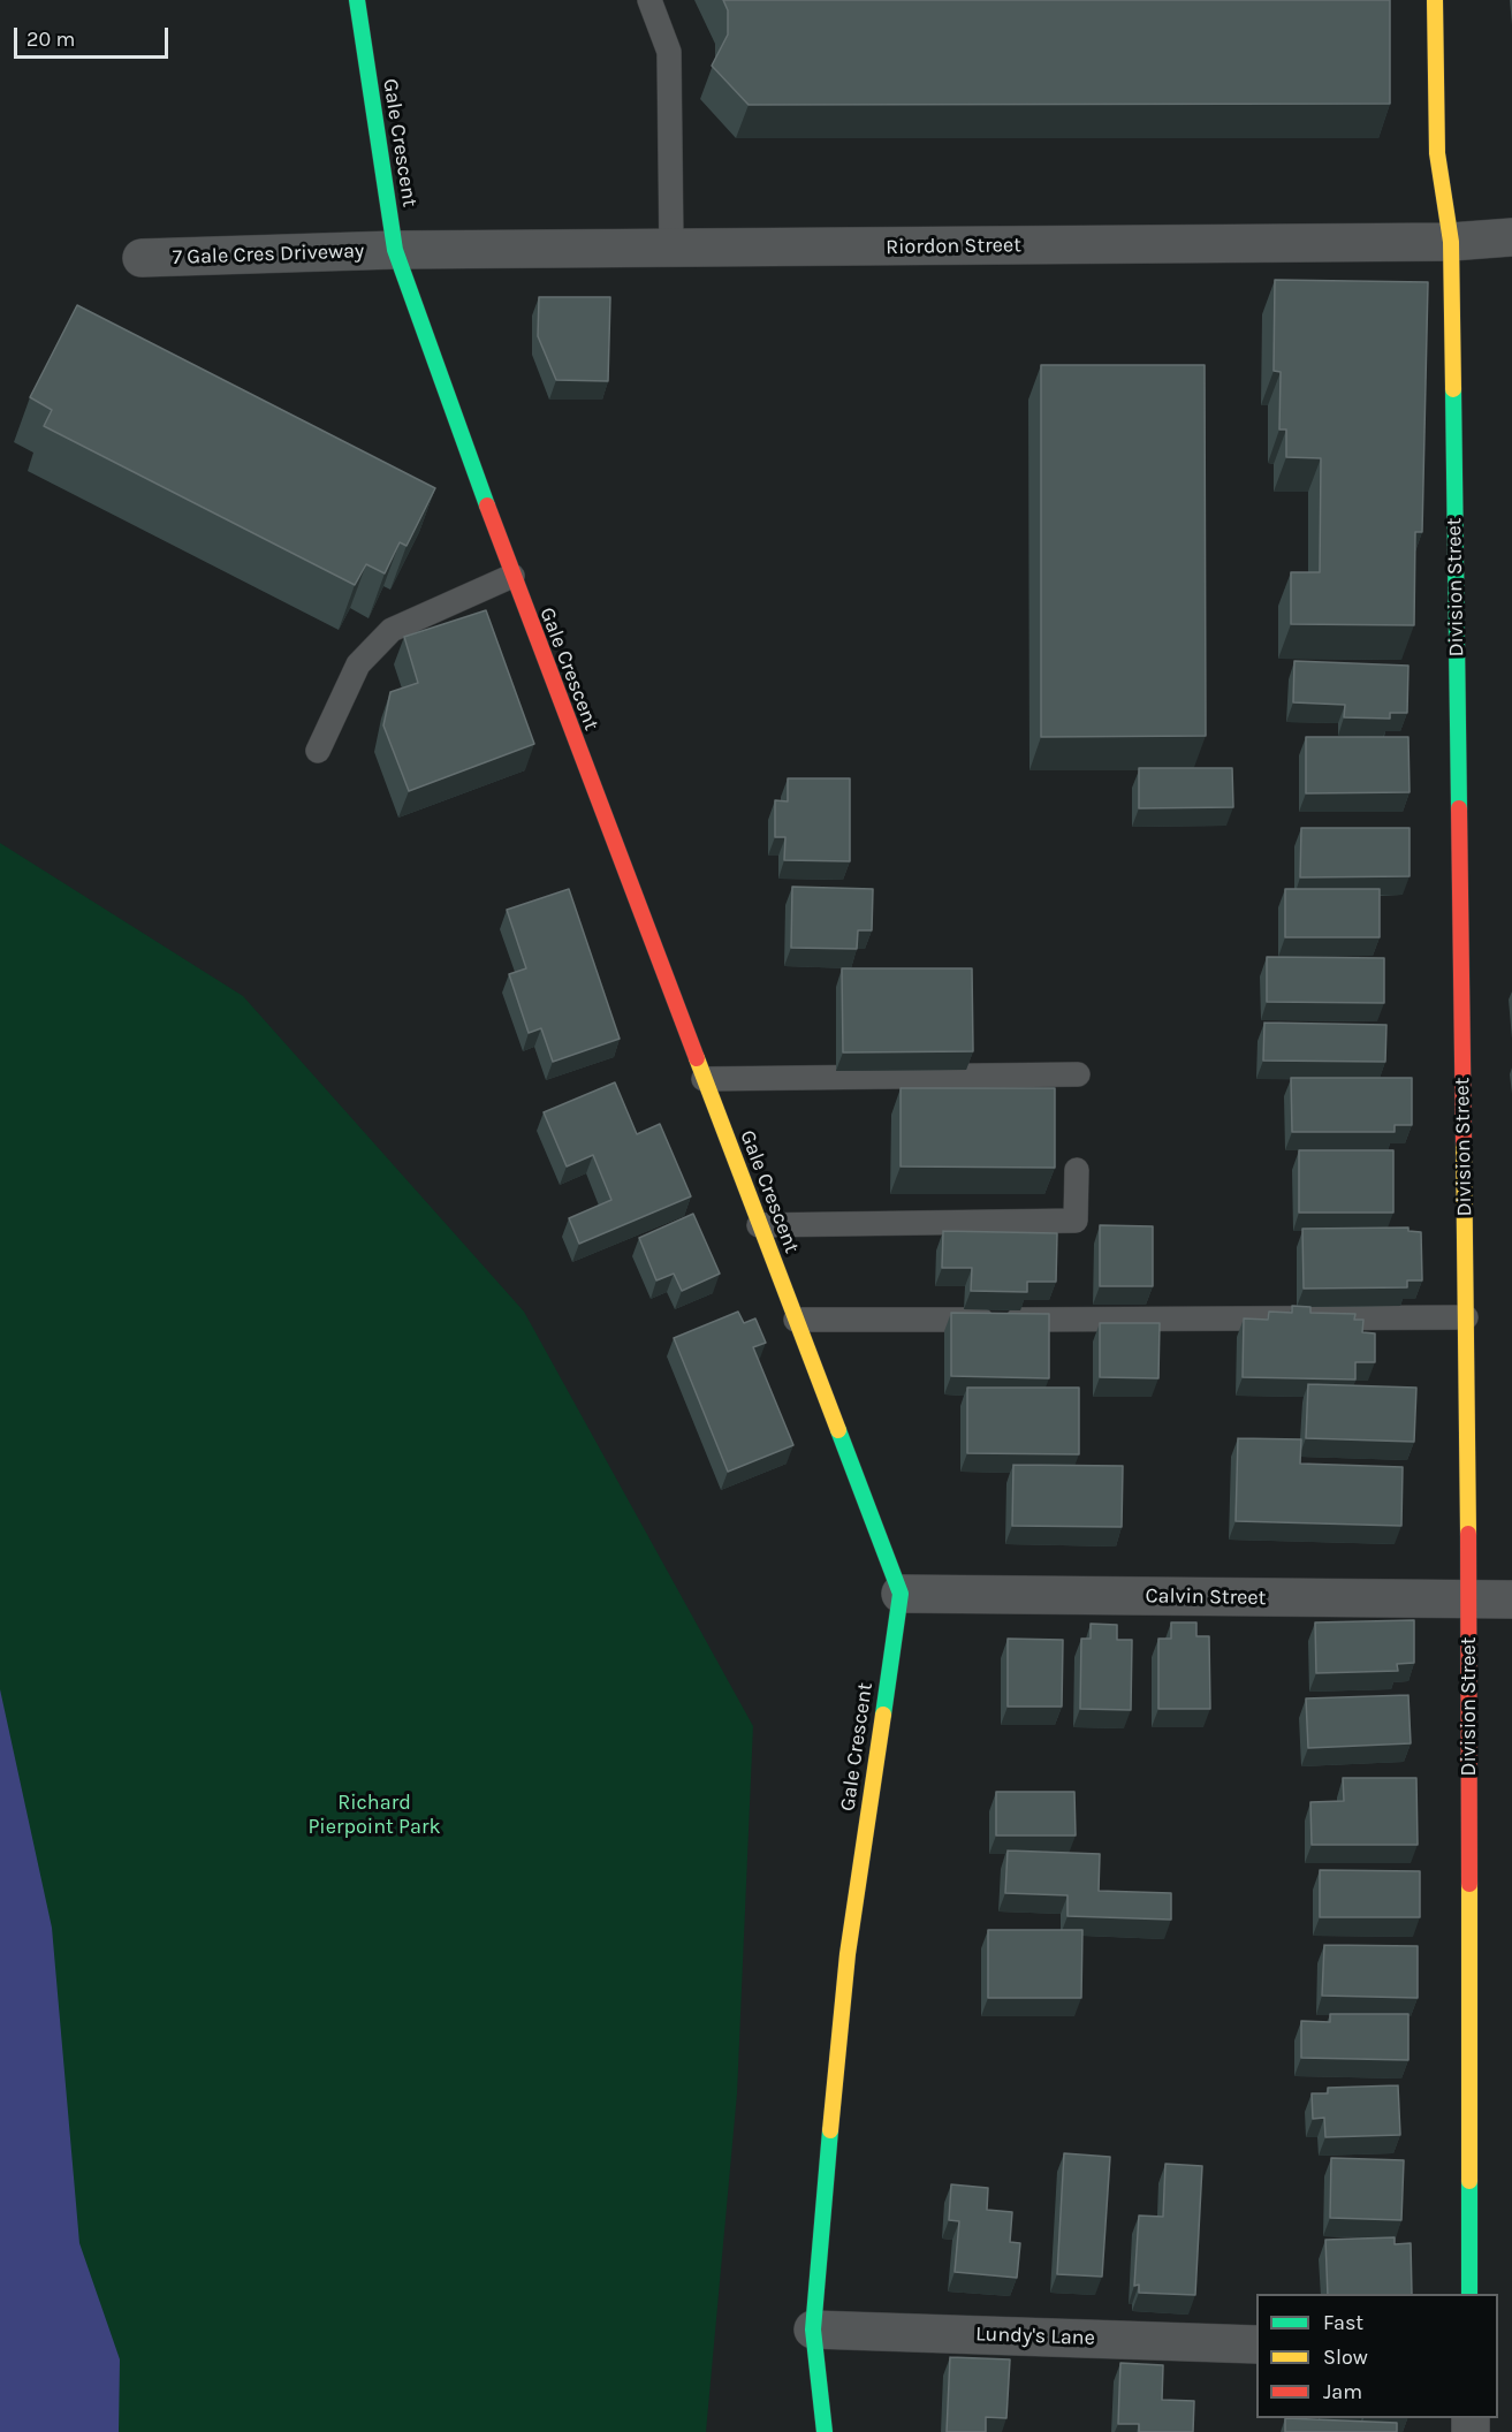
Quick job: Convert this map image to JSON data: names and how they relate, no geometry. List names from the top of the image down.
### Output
{
  "streets": {
    "street": [
      "Gale Crescent",
      "Riordon Street",
      "7 Gale Cres Driveway",
      "Division Street",
      "Calvin Street",
      "Lundy's Lane"
    ]
  },
  "crossings": [
    ["Gale Crescent", "Riordon Street"],
    ["Gale Crescent", "7 Gale Cres Driveway"],
    ["Gale Crescent", "Calvin Street"],
    ["Gale Crescent", "Lundy's Lane"],
    ["Riordon Street", "7 Gale Cres Driveway"],
    ["Riordon Street", "Division Street"],
    ["Division Street", "Calvin Street"]
  ],
  "parks": ["Richard Pierpoint Park"],
  "legend": ["Fast", "Slow", "Jam"],
  "scale_bar": "20 m"
}
